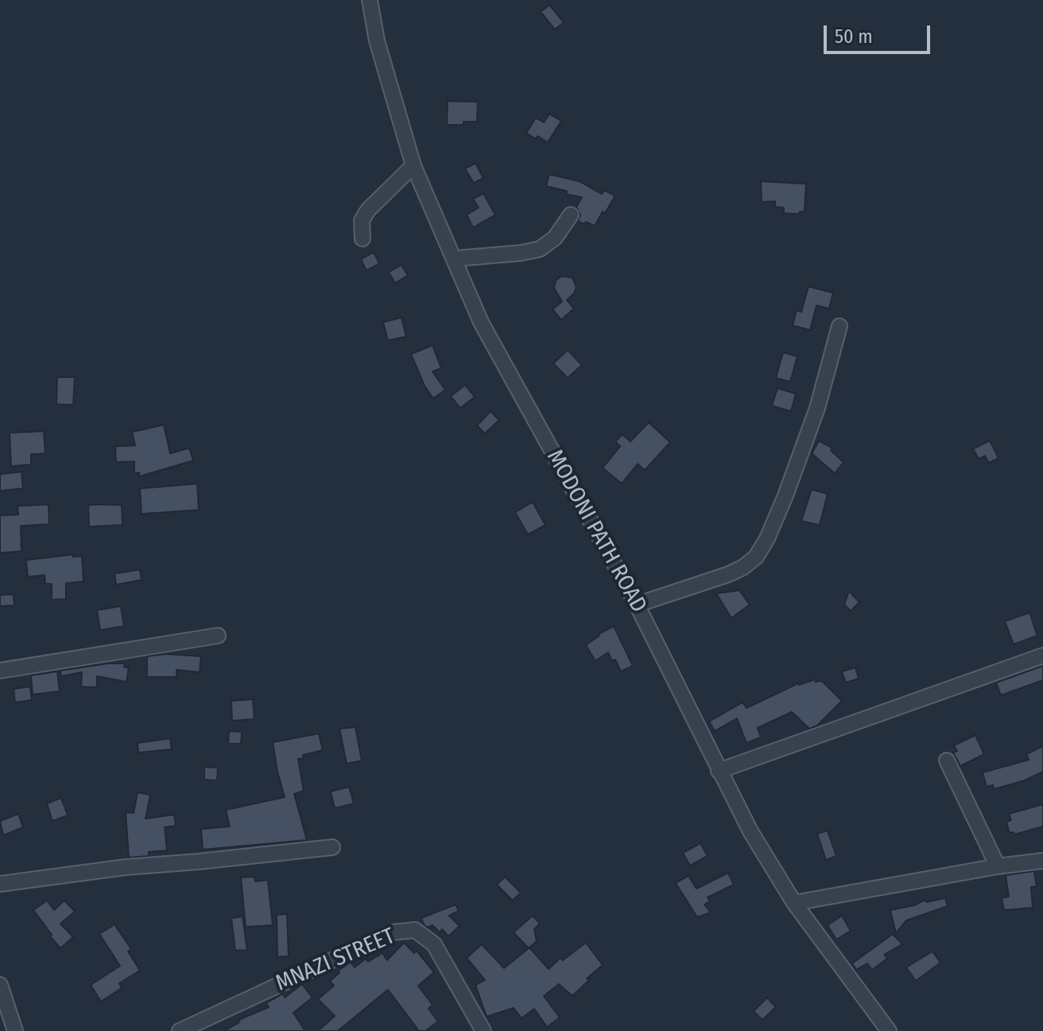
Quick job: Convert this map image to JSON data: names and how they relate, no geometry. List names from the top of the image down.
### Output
{
  "streets": {
    "street": ["MODONI PATH ROAD", "MNAZI STREET"]
  },
  "scale_bar": "50 m"
}
